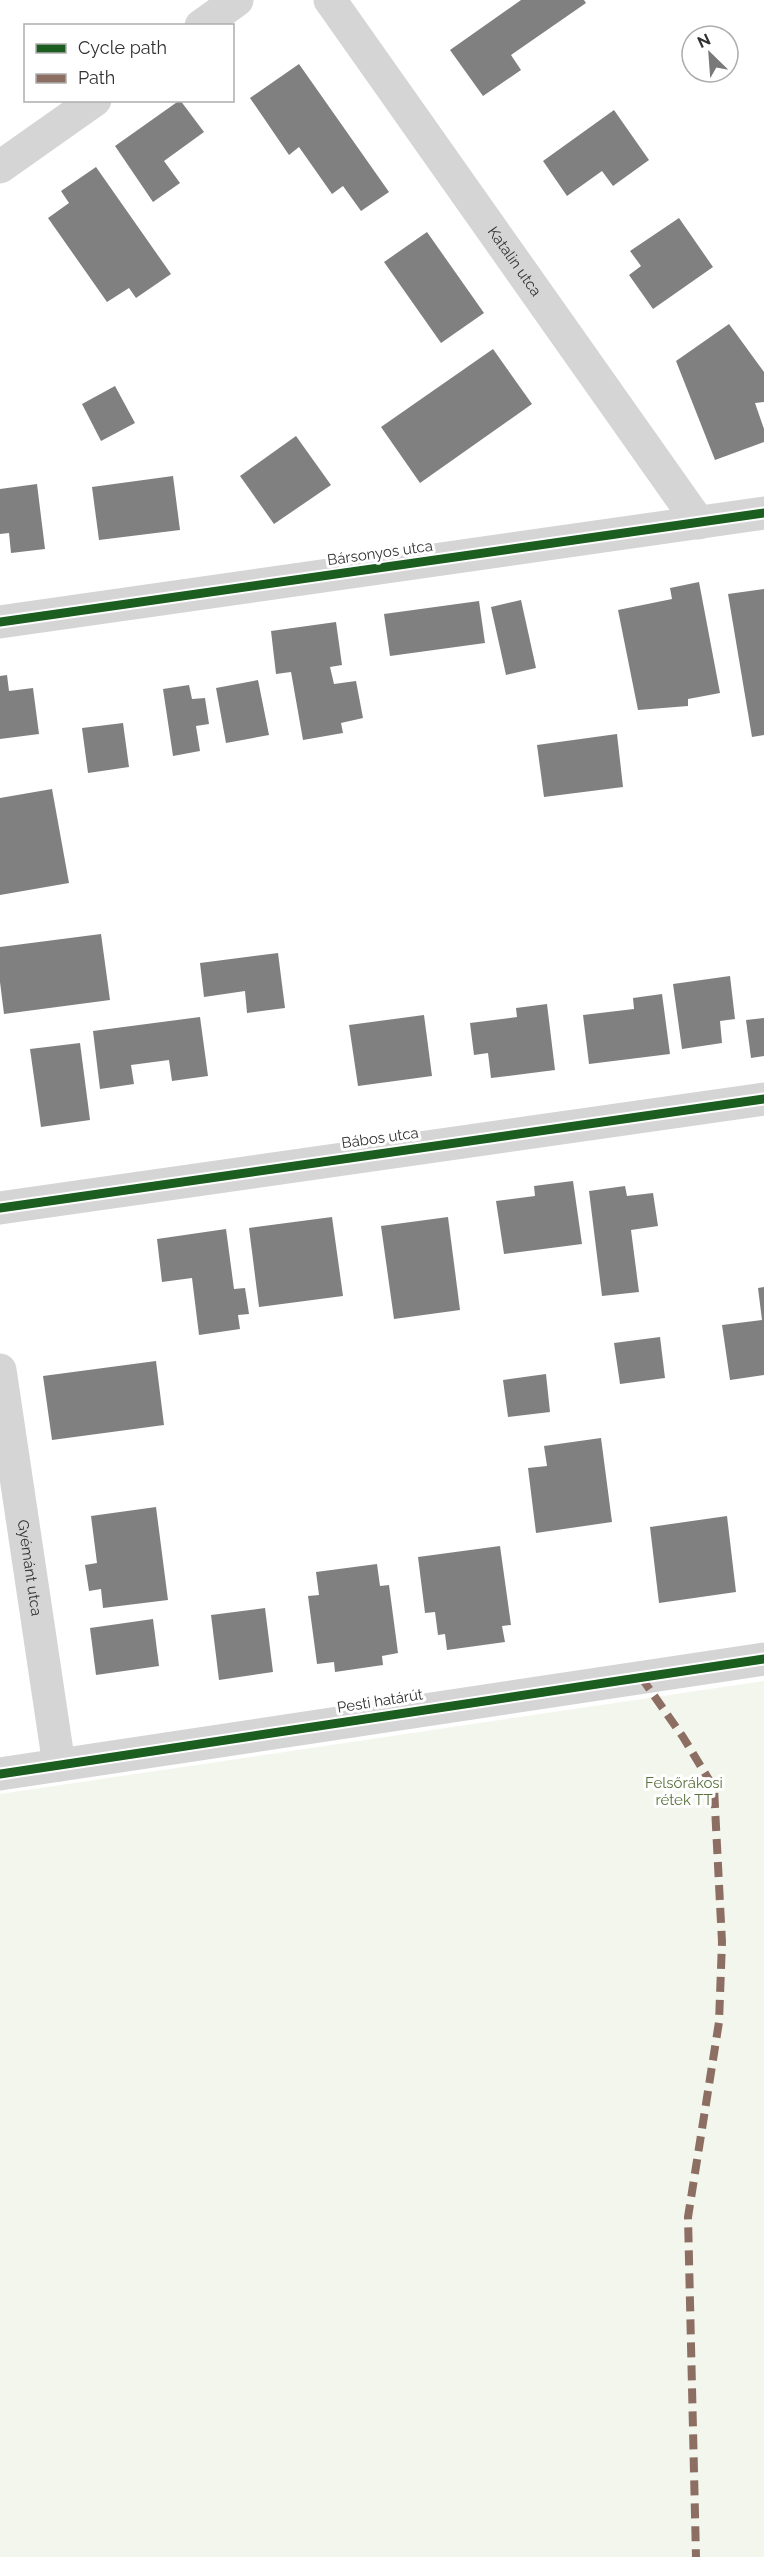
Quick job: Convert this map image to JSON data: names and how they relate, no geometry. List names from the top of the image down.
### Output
{
  "streets": {
    "street": [
      "Katalin utca",
      "Bársonyos utca",
      "Bábos utca",
      "Gyémánt utca",
      "Pesti határút"
    ]
  },
  "crossings": [
    ["Katalin utca", "Bársonyos utca"],
    ["Gyémánt utca", "Pesti határút"]
  ],
  "parks": ["Felsőrákosi rétek TT"],
  "legend": ["Cycle path", "Path"],
  "north": "top left"
}
